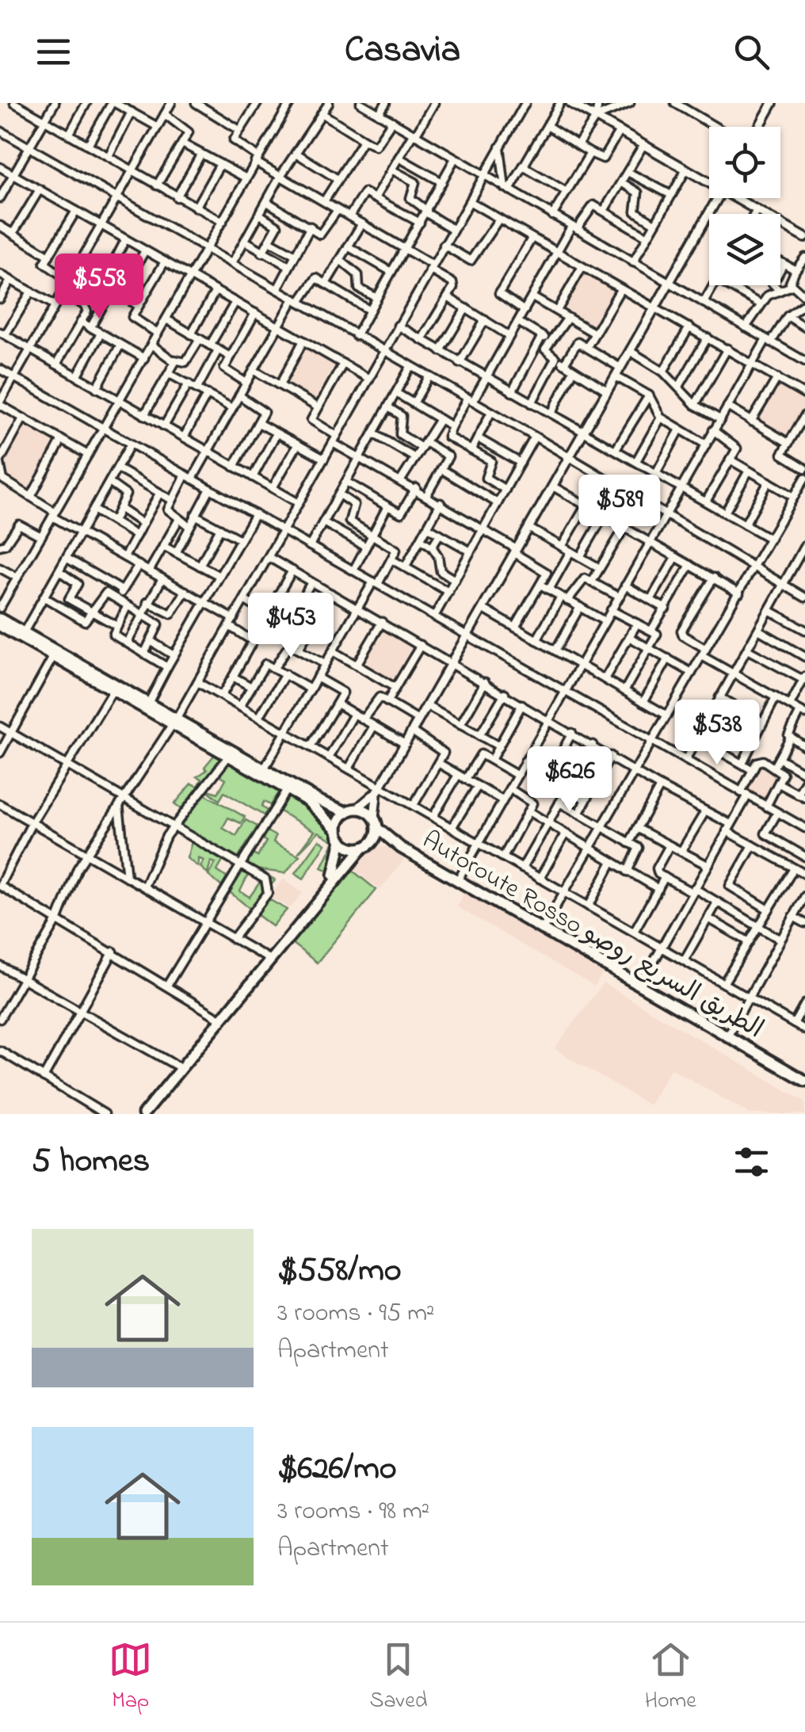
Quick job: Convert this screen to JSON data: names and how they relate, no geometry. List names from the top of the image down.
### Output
{
  "streets": {
    "main road": ["Autoroute Rosso الطريق السريع روصو"]
  },
  "page": {
    "header": "Casavia",
    "price": [
      "$558",
      "$589",
      "$453",
      "$538",
      "$626"
    ],
    "heading": "5 homes",
    "list": [
      {
        "name": "$558/mo",
        "note": "3 rooms · 95 m² · Apartment"
      },
      {
        "name": "$626/mo",
        "note": "3 rooms · 98 m² · Apartment"
      }
    ],
    "tabs": ["Map", "Saved", "Home"]
  }
}
